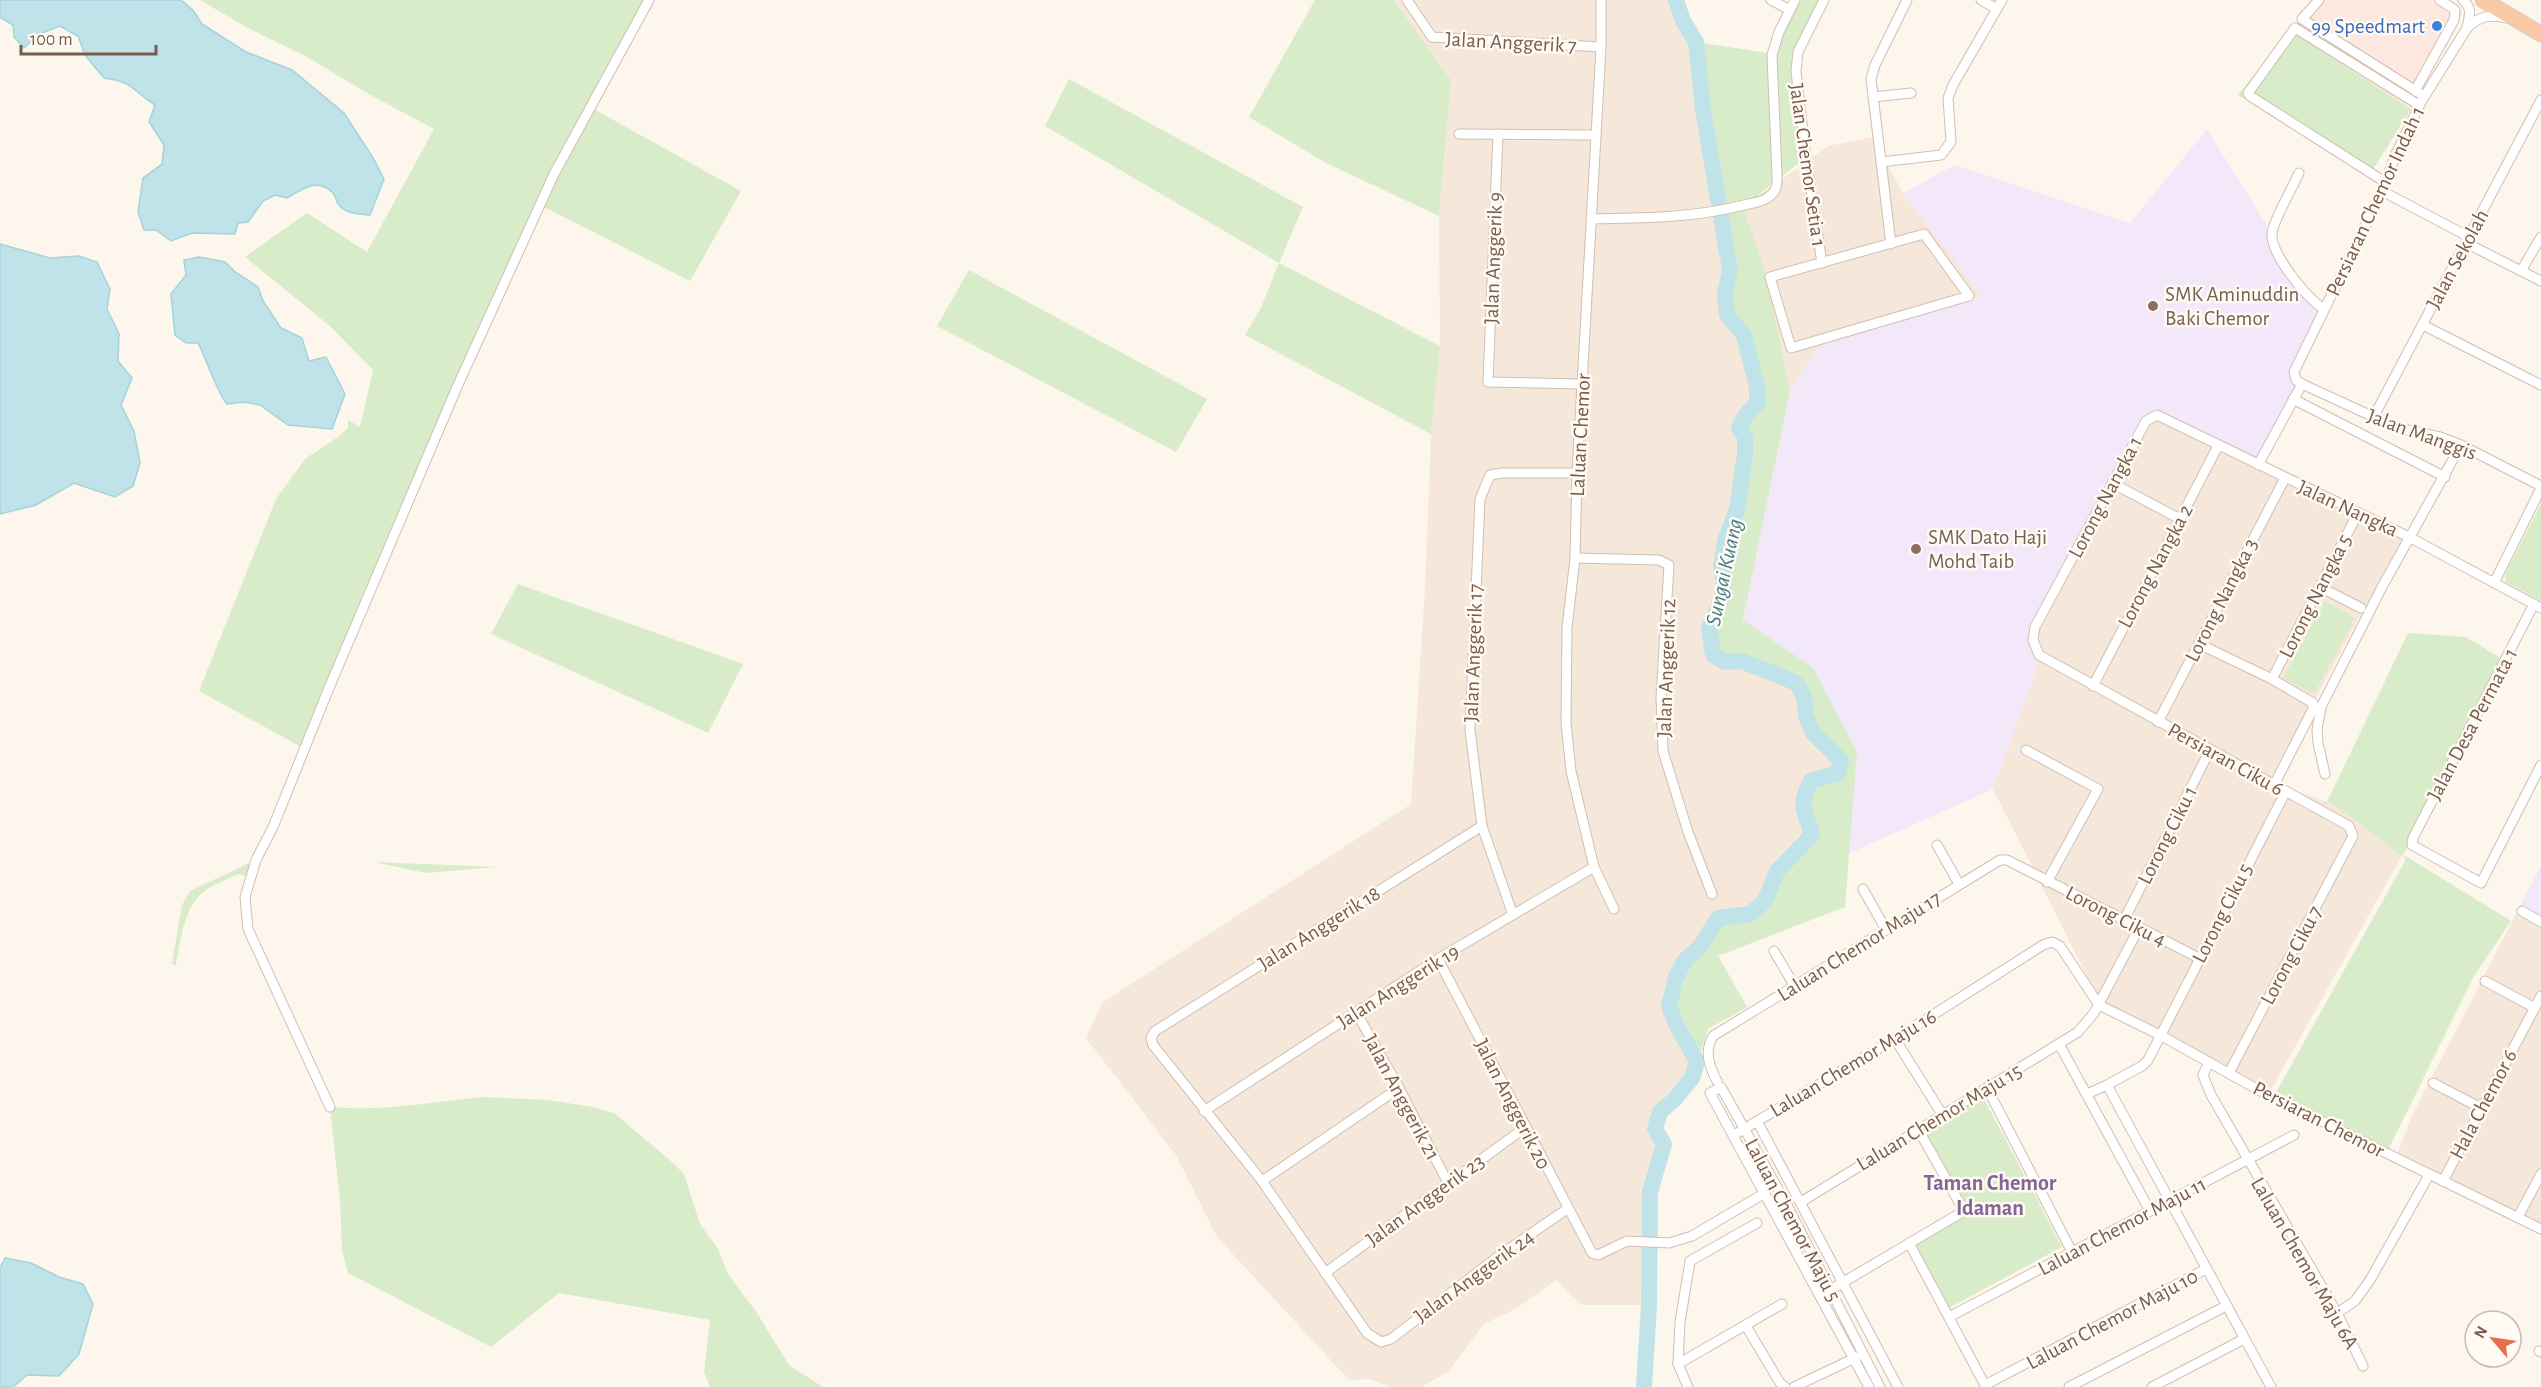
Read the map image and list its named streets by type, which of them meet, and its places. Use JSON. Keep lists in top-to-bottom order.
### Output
{
  "streets": {
    "street": [
      "Jalan Anggerik 7",
      "Jalan Chemor Setia 1",
      "Persiaran Chemor Indah 1",
      "Jalan Anggerik 9",
      "Jalan Sekolah",
      "Jalan Manggis",
      "Laluan Chemor",
      "Lorong Nangka 1",
      "Jalan Nangka",
      "Lorong Nangka 2",
      "Lorong Nangka 5",
      "Lorong Nangka 3",
      "Jalan Anggerik 17",
      "Jalan Anggerik 12",
      "Jalan Desa Permata 1",
      "Persiaran Ciku 6",
      "Lorong Ciku 1",
      "Lorong Ciku 5",
      "Lorong Ciku 4",
      "Jalan Anggerik 18",
      "Laluan Chemor Maju 17",
      "Lorong Ciku 7",
      "Jalan Anggerik 19",
      "Laluan Chemor Maju 16",
      "Jalan Anggerik 21",
      "Jalan Anggerik 20",
      "Hala Chemor 6",
      "Laluan Chemor Maju 15",
      "Persiaran Chemor",
      "Jalan Anggerik 23",
      "Laluan Chemor Maju 5",
      "Laluan Chemor Maju 11",
      "Laluan Chemor Maju 6A",
      "Jalan Anggerik 24",
      "Laluan Chemor Maju 10"
    ]
  },
  "crossings": [
    ["Jalan Anggerik 7", "Laluan Chemor"],
    ["Persiaran Chemor Indah 1", "Jalan Manggis"],
    ["Jalan Anggerik 9", "Laluan Chemor"],
    ["Jalan Sekolah", "Jalan Manggis"],
    ["Laluan Chemor", "Jalan Anggerik 17"],
    ["Laluan Chemor", "Jalan Anggerik 12"],
    ["Laluan Chemor", "Jalan Anggerik 19"],
    ["Lorong Nangka 1", "Jalan Nangka"],
    ["Lorong Nangka 1", "Lorong Nangka 2"],
    ["Lorong Nangka 1", "Persiaran Ciku 6"],
    ["Jalan Nangka", "Lorong Nangka 2"],
    ["Jalan Nangka", "Lorong Nangka 5"],
    ["Jalan Nangka", "Lorong Nangka 3"],
    ["Jalan Nangka", "Jalan Desa Permata 1"],
    ["Lorong Nangka 2", "Persiaran Ciku 6"],
    ["Lorong Nangka 3", "Persiaran Ciku 6"],
    ["Jalan Anggerik 17", "Jalan Anggerik 18"],
    ["Jalan Anggerik 17", "Jalan Anggerik 19"],
    ["Persiaran Ciku 6", "Lorong Ciku 1"],
    ["Persiaran Ciku 6", "Lorong Ciku 5"],
    ["Persiaran Ciku 6", "Lorong Ciku 7"],
    ["Lorong Ciku 1", "Lorong Ciku 4"],
    ["Lorong Ciku 5", "Lorong Ciku 4"],
    ["Lorong Ciku 5", "Persiaran Chemor"],
    ["Lorong Ciku 4", "Laluan Chemor Maju 17"],
    ["Lorong Ciku 4", "Laluan Chemor Maju 15"],
    ["Jalan Anggerik 18", "Jalan Anggerik 19"],
    ["Laluan Chemor Maju 17", "Laluan Chemor Maju 5"],
    ["Lorong Ciku 7", "Persiaran Chemor"],
    ["Jalan Anggerik 19", "Jalan Anggerik 21"],
    ["Jalan Anggerik 19", "Jalan Anggerik 20"],
    ["Laluan Chemor Maju 16", "Laluan Chemor Maju 15"],
    ["Laluan Chemor Maju 16", "Persiaran Chemor"],
    ["Jalan Anggerik 21", "Jalan Anggerik 23"],
    ["Jalan Anggerik 20", "Jalan Anggerik 23"],
    ["Jalan Anggerik 20", "Laluan Chemor Maju 5"],
    ["Jalan Anggerik 20", "Jalan Anggerik 24"],
    ["Hala Chemor 6", "Persiaran Chemor"],
    ["Laluan Chemor Maju 15", "Persiaran Chemor"],
    ["Persiaran Chemor", "Laluan Chemor Maju 6A"],
    ["Jalan Anggerik 23", "Jalan Anggerik 24"],
    ["Laluan Chemor Maju 11", "Laluan Chemor Maju 6A"]
  ],
  "districts": ["Taman Chemor Idaman"],
  "water": ["Sungai Kuang"],
  "places": ["99 Speedmart", "SMK Aminuddin Baki Chemor", "SMK Dato Haji Mohd Taib"],
  "scale_bar": "100 m",
  "north": "top left"
}
